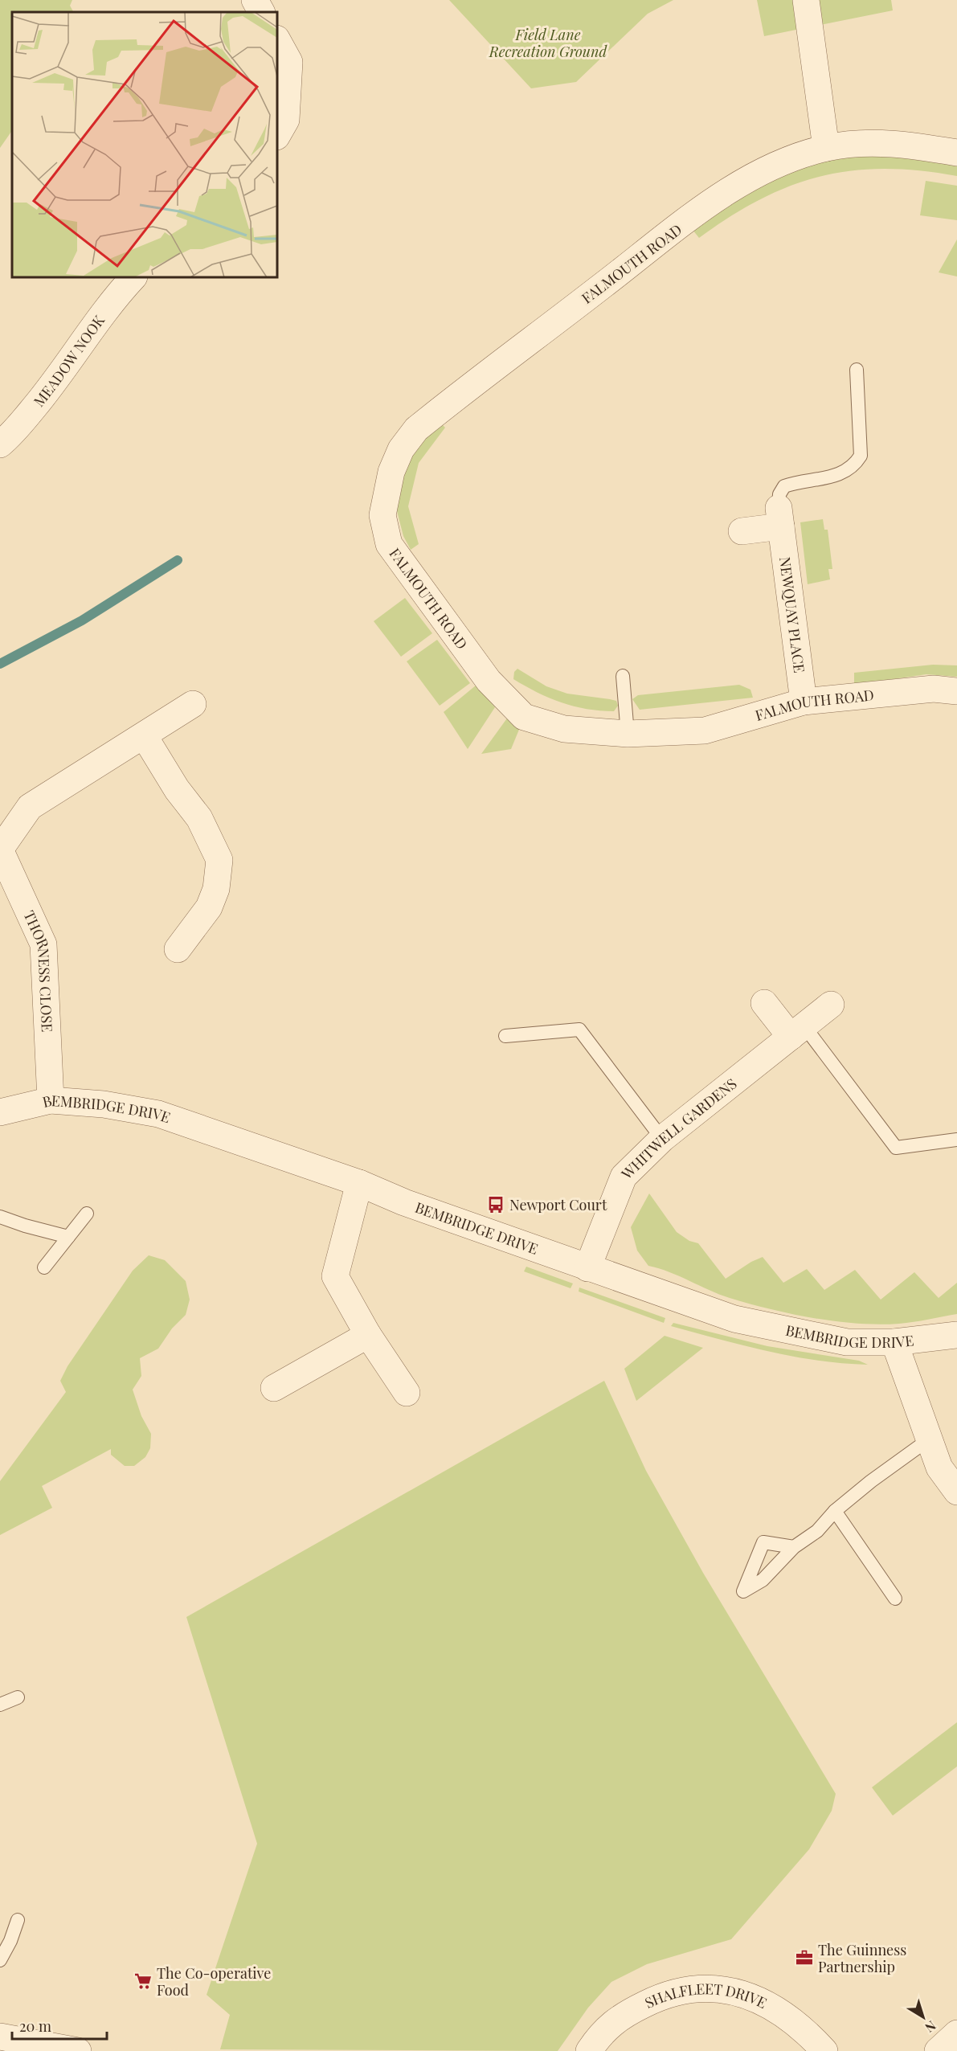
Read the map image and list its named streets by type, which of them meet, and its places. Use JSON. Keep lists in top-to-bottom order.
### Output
{
  "streets": {
    "street": [
      "FALMOUTH ROAD",
      "MEADOW NOOK",
      "NEWQUAY PLACE",
      "THORNESS CLOSE",
      "BEMBRIDGE DRIVE",
      "WHITWELL GARDENS",
      "SHALFLEET DRIVE"
    ]
  },
  "crossings": [
    ["FALMOUTH ROAD", "NEWQUAY PLACE"],
    ["THORNESS CLOSE", "BEMBRIDGE DRIVE"],
    ["BEMBRIDGE DRIVE", "WHITWELL GARDENS"]
  ],
  "parks": ["Field Lane Recreation Ground"],
  "places": {
    "bus stop": ["Newport Court"],
    "office": ["The Guinness Partnership"],
    "supermarket": ["The Co-operative Food"]
  },
  "scale_bar": "20 m",
  "north": "bottom right"
}
